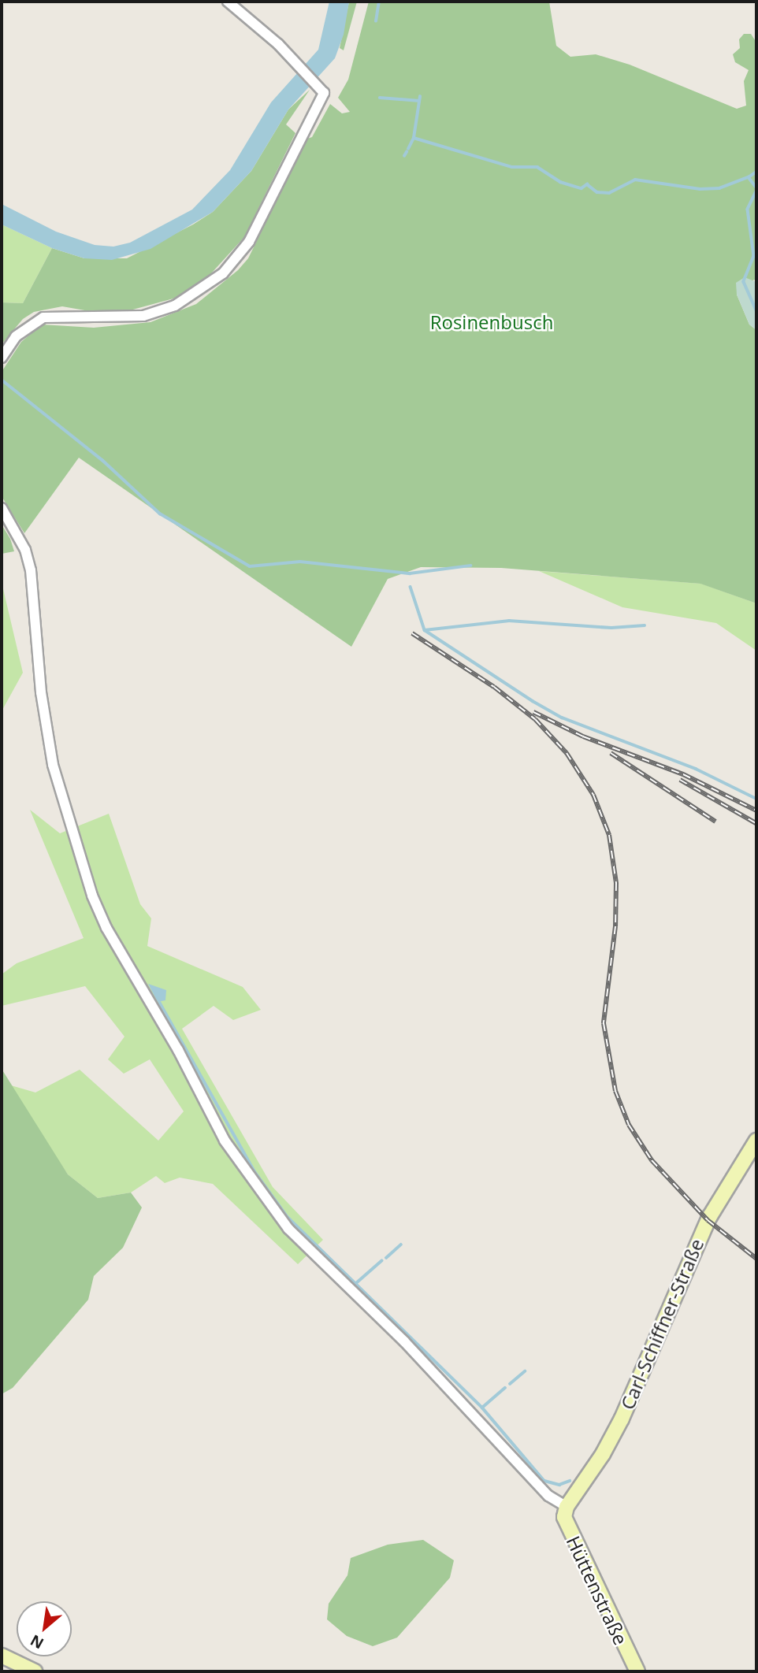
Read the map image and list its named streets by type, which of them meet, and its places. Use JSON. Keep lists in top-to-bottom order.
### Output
{
  "streets": {
    "main road": ["Carl-Schiffner-Straße", "Hüttenstraße"]
  },
  "crossings": [
    ["Carl-Schiffner-Straße", "Hüttenstraße"]
  ],
  "parks": ["Rosinenbusch"],
  "north": "bottom left"
}
